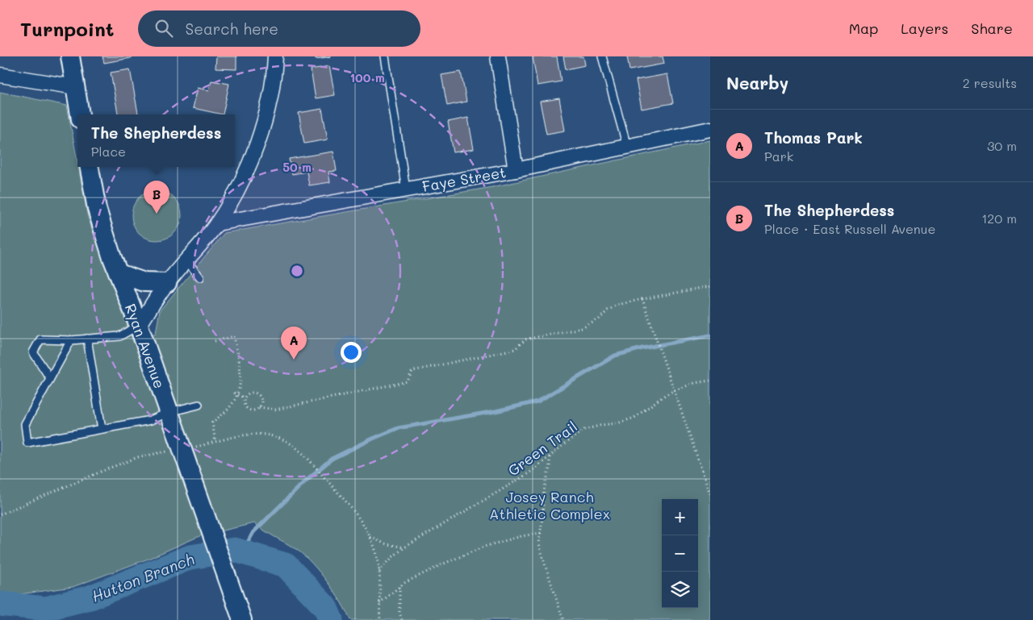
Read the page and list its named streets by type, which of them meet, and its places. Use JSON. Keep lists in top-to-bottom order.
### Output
{
  "streets": {
    "street": ["Faye Street", "Ryan Avenue"],
    "path": ["Green Trail"]
  },
  "water": ["Hutton Branch"],
  "parks": ["Josey Ranch Athletic Complex"],
  "page": {
    "header": "Turnpoint",
    "search": "Search here",
    "nav": ["Map", "Layers", "Share"],
    "heading": ["Nearby", "2 results"],
    "list": [
      {
        "mark": "A",
        "name": "Thomas Park",
        "note": "Park",
        "value": "30 m"
      },
      {
        "mark": "B",
        "name": "The Shepherdess",
        "note": "Place · East Russell Avenue",
        "value": "120 m"
      }
    ],
    "popup": ["The Shepherdess", "Place"],
    "pins": ["B", "A"],
    "map_buttons": ["+", "−"]
  },
  "rings": ["100 m", "50 m"]
}
